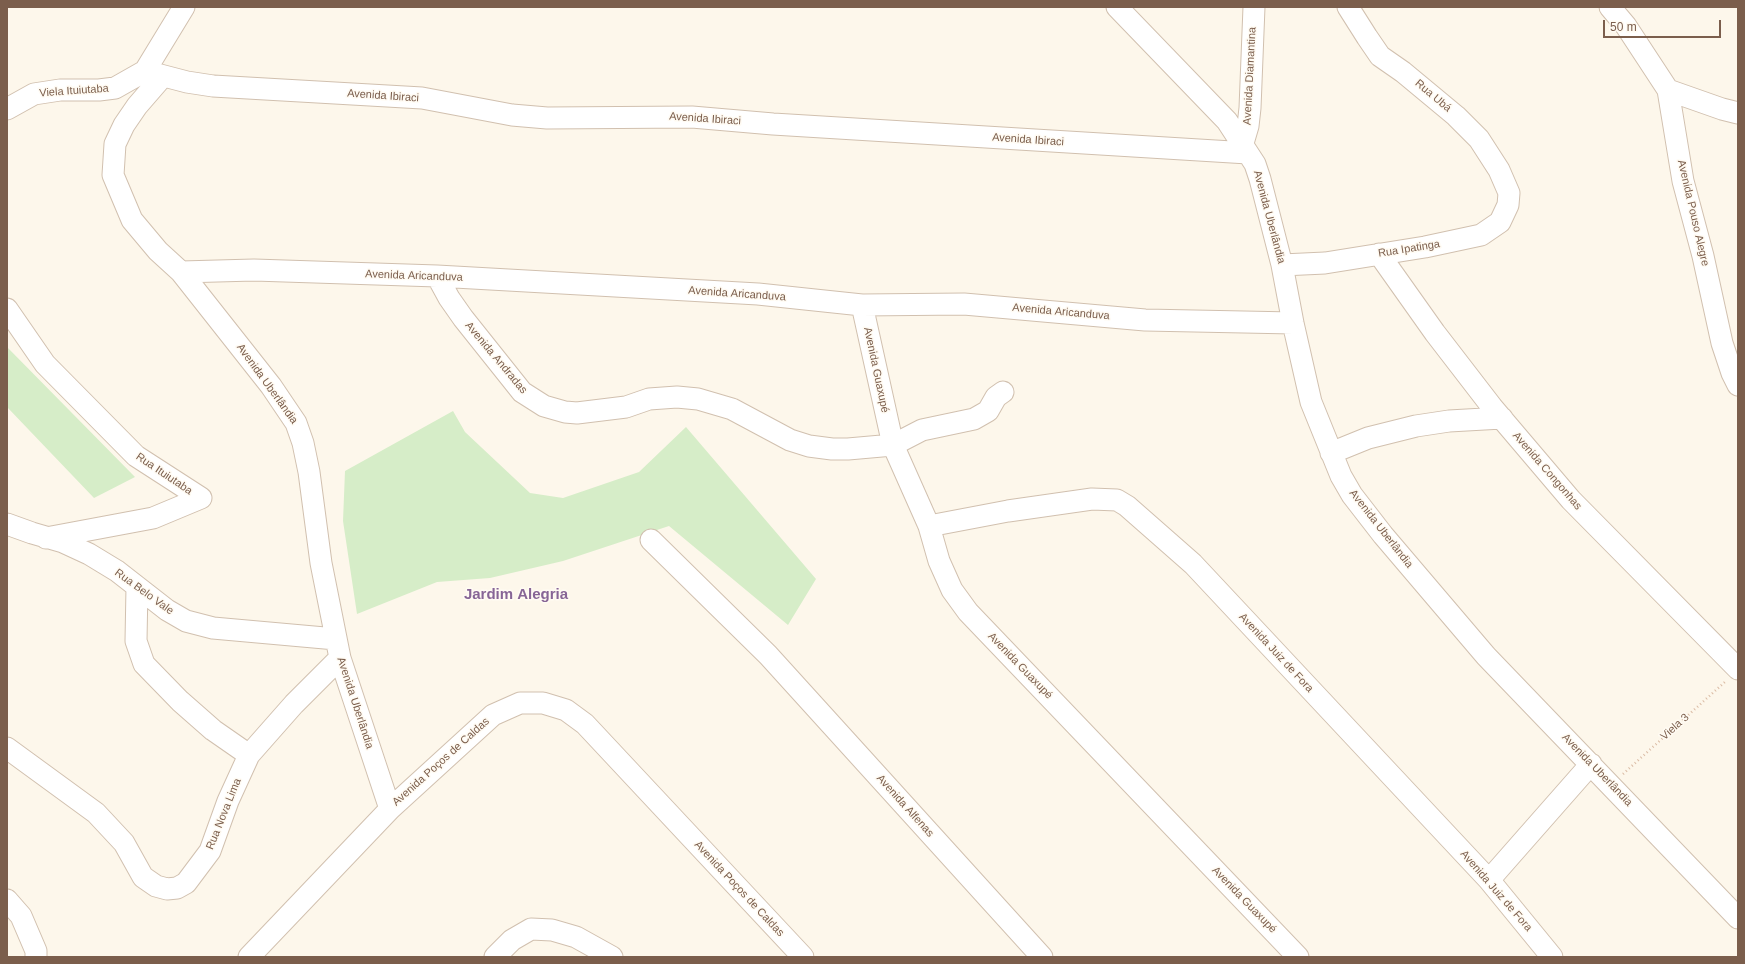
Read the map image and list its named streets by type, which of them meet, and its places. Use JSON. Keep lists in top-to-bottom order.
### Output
{
  "streets": {
    "street": [
      "Avenida Diamantina",
      "Viela Ituiutaba",
      "Avenida Ibiraci",
      "Rua Ubá",
      "Avenida Pouso Alegre",
      "Avenida Uberlândia",
      "Rua Ipatinga",
      "Avenida Aricanduva",
      "Avenida Andradas",
      "Avenida Guaxupé",
      "Avenida Congonhas",
      "Rua Ituiutaba",
      "Rua Belo Vale",
      "Avenida Juiz de Fora",
      "Avenida Poços de Caldas",
      "Avenida Alfenas",
      "Rua Nova Lima"
    ],
    "path": ["Viela 3"]
  },
  "crossings": [
    ["Avenida Diamantina", "Avenida Ibiraci"],
    ["Avenida Diamantina", "Avenida Uberlândia"],
    ["Viela Ituiutaba", "Avenida Ibiraci"],
    ["Viela Ituiutaba", "Avenida Uberlândia"],
    ["Avenida Ibiraci", "Avenida Uberlândia"],
    ["Rua Ubá", "Rua Ipatinga"],
    ["Avenida Uberlândia", "Rua Ipatinga"],
    ["Avenida Uberlândia", "Avenida Aricanduva"],
    ["Avenida Uberlândia", "Rua Belo Vale"],
    ["Avenida Uberlândia", "Viela 3"],
    ["Avenida Uberlândia", "Avenida Poços de Caldas"],
    ["Avenida Uberlândia", "Rua Nova Lima"],
    ["Rua Ipatinga", "Avenida Congonhas"],
    ["Avenida Aricanduva", "Avenida Andradas"],
    ["Avenida Aricanduva", "Avenida Guaxupé"],
    ["Avenida Andradas", "Avenida Guaxupé"],
    ["Avenida Guaxupé", "Avenida Juiz de Fora"],
    ["Avenida Congonhas", "Viela 3"],
    ["Rua Ituiutaba", "Rua Belo Vale"],
    ["Rua Belo Vale", "Rua Nova Lima"]
  ],
  "districts": ["Jardim Alegria"],
  "scale_bar": "50 m"
}
